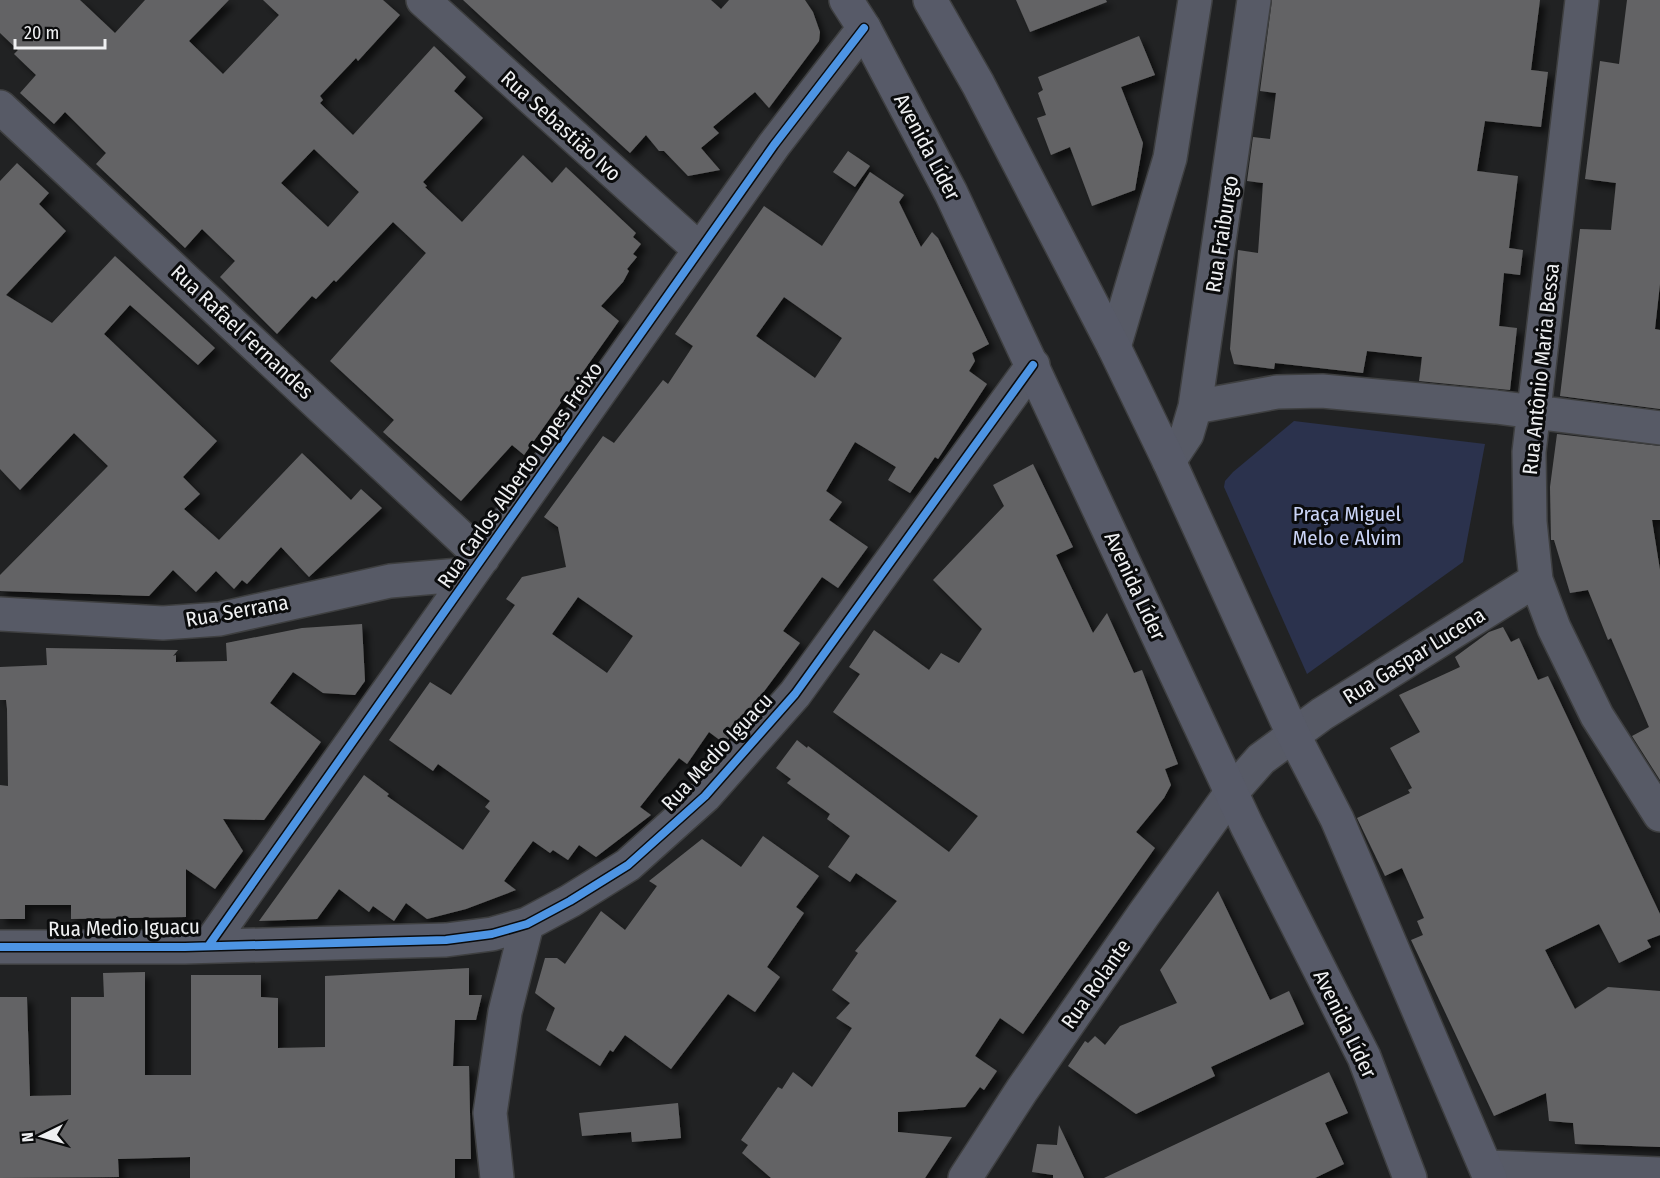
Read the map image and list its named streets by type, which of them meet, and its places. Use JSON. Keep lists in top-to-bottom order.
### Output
{
  "streets": {
    "main road": ["Avenida Líder"],
    "street": [
      "Rua Sebastião Ivo",
      "Rua Fraiburgo",
      "Rua Rafael Fernandes",
      "Rua Antônio Maria Bessa",
      "Rua Carlos Alberto Lopes Freixo",
      "Rua Serrana",
      "Rua Gaspar Lucena",
      "Rua Medio Iguacu",
      "Rua Rolante"
    ]
  },
  "crossings": [
    ["Rua Sebastião Ivo", "Rua Carlos Alberto Lopes Freixo"],
    ["Avenida Líder", "Rua Carlos Alberto Lopes Freixo"],
    ["Avenida Líder", "Rua Gaspar Lucena"],
    ["Avenida Líder", "Rua Medio Iguacu"],
    ["Avenida Líder", "Rua Rolante"],
    ["Rua Rafael Fernandes", "Rua Carlos Alberto Lopes Freixo"],
    ["Rua Rafael Fernandes", "Rua Serrana"],
    ["Rua Antônio Maria Bessa", "Rua Gaspar Lucena"],
    ["Rua Carlos Alberto Lopes Freixo", "Rua Serrana"],
    ["Rua Carlos Alberto Lopes Freixo", "Rua Medio Iguacu"],
    ["Rua Gaspar Lucena", "Rua Rolante"]
  ],
  "parks": ["Praça Miguel Melo e Alvim"],
  "scale_bar": "20 m",
  "north": "left"
}
